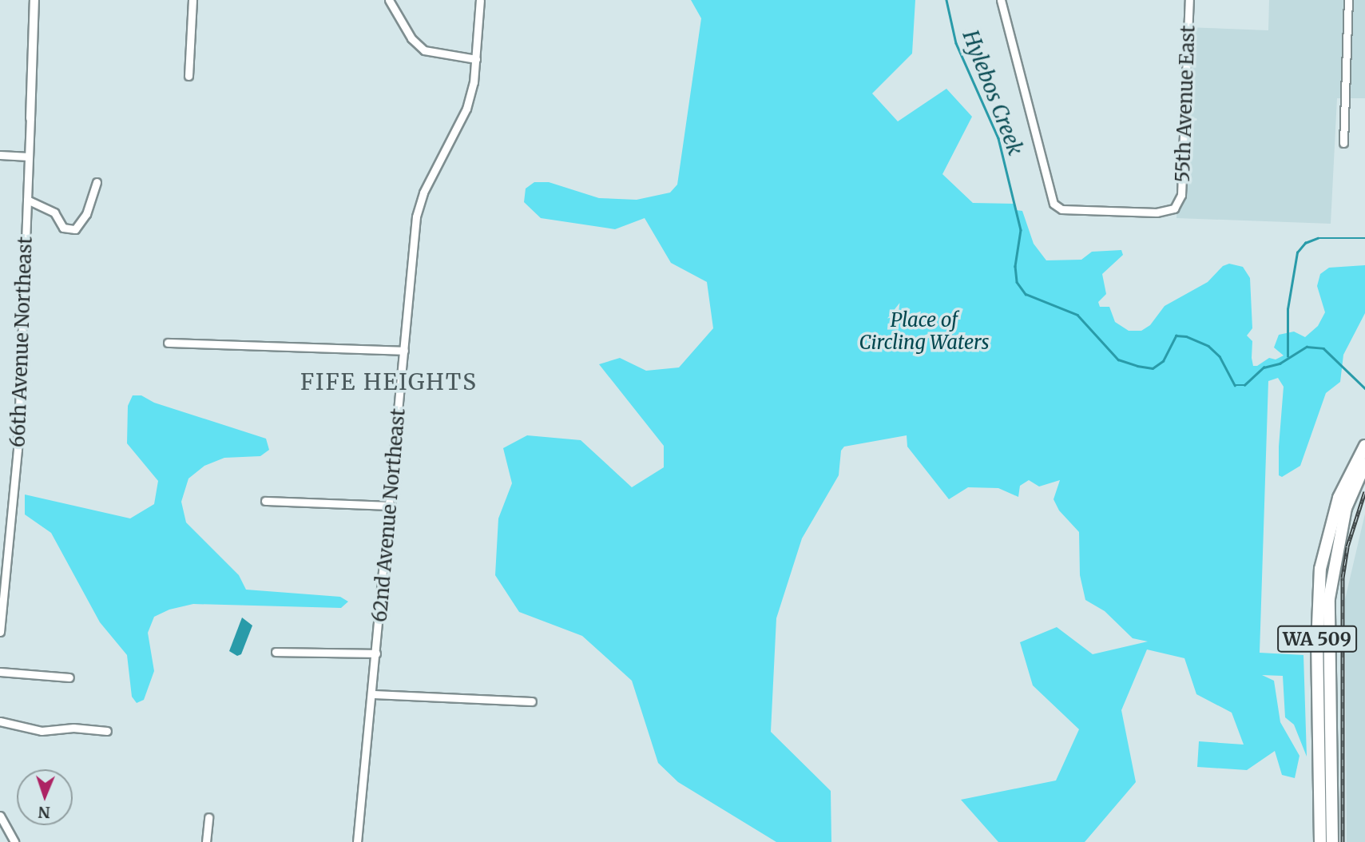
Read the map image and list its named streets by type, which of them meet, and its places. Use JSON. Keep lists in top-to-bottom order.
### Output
{
  "streets": {
    "main road": ["WA 509"],
    "street": ["55th Avenue East", "66th Avenue Northeast", "62nd Avenue Northeast"]
  },
  "districts": ["FIFE HEIGHTS"],
  "water": ["Hylebos Creek"],
  "parks": ["Place of Circling Waters"],
  "north": "bottom"
}
